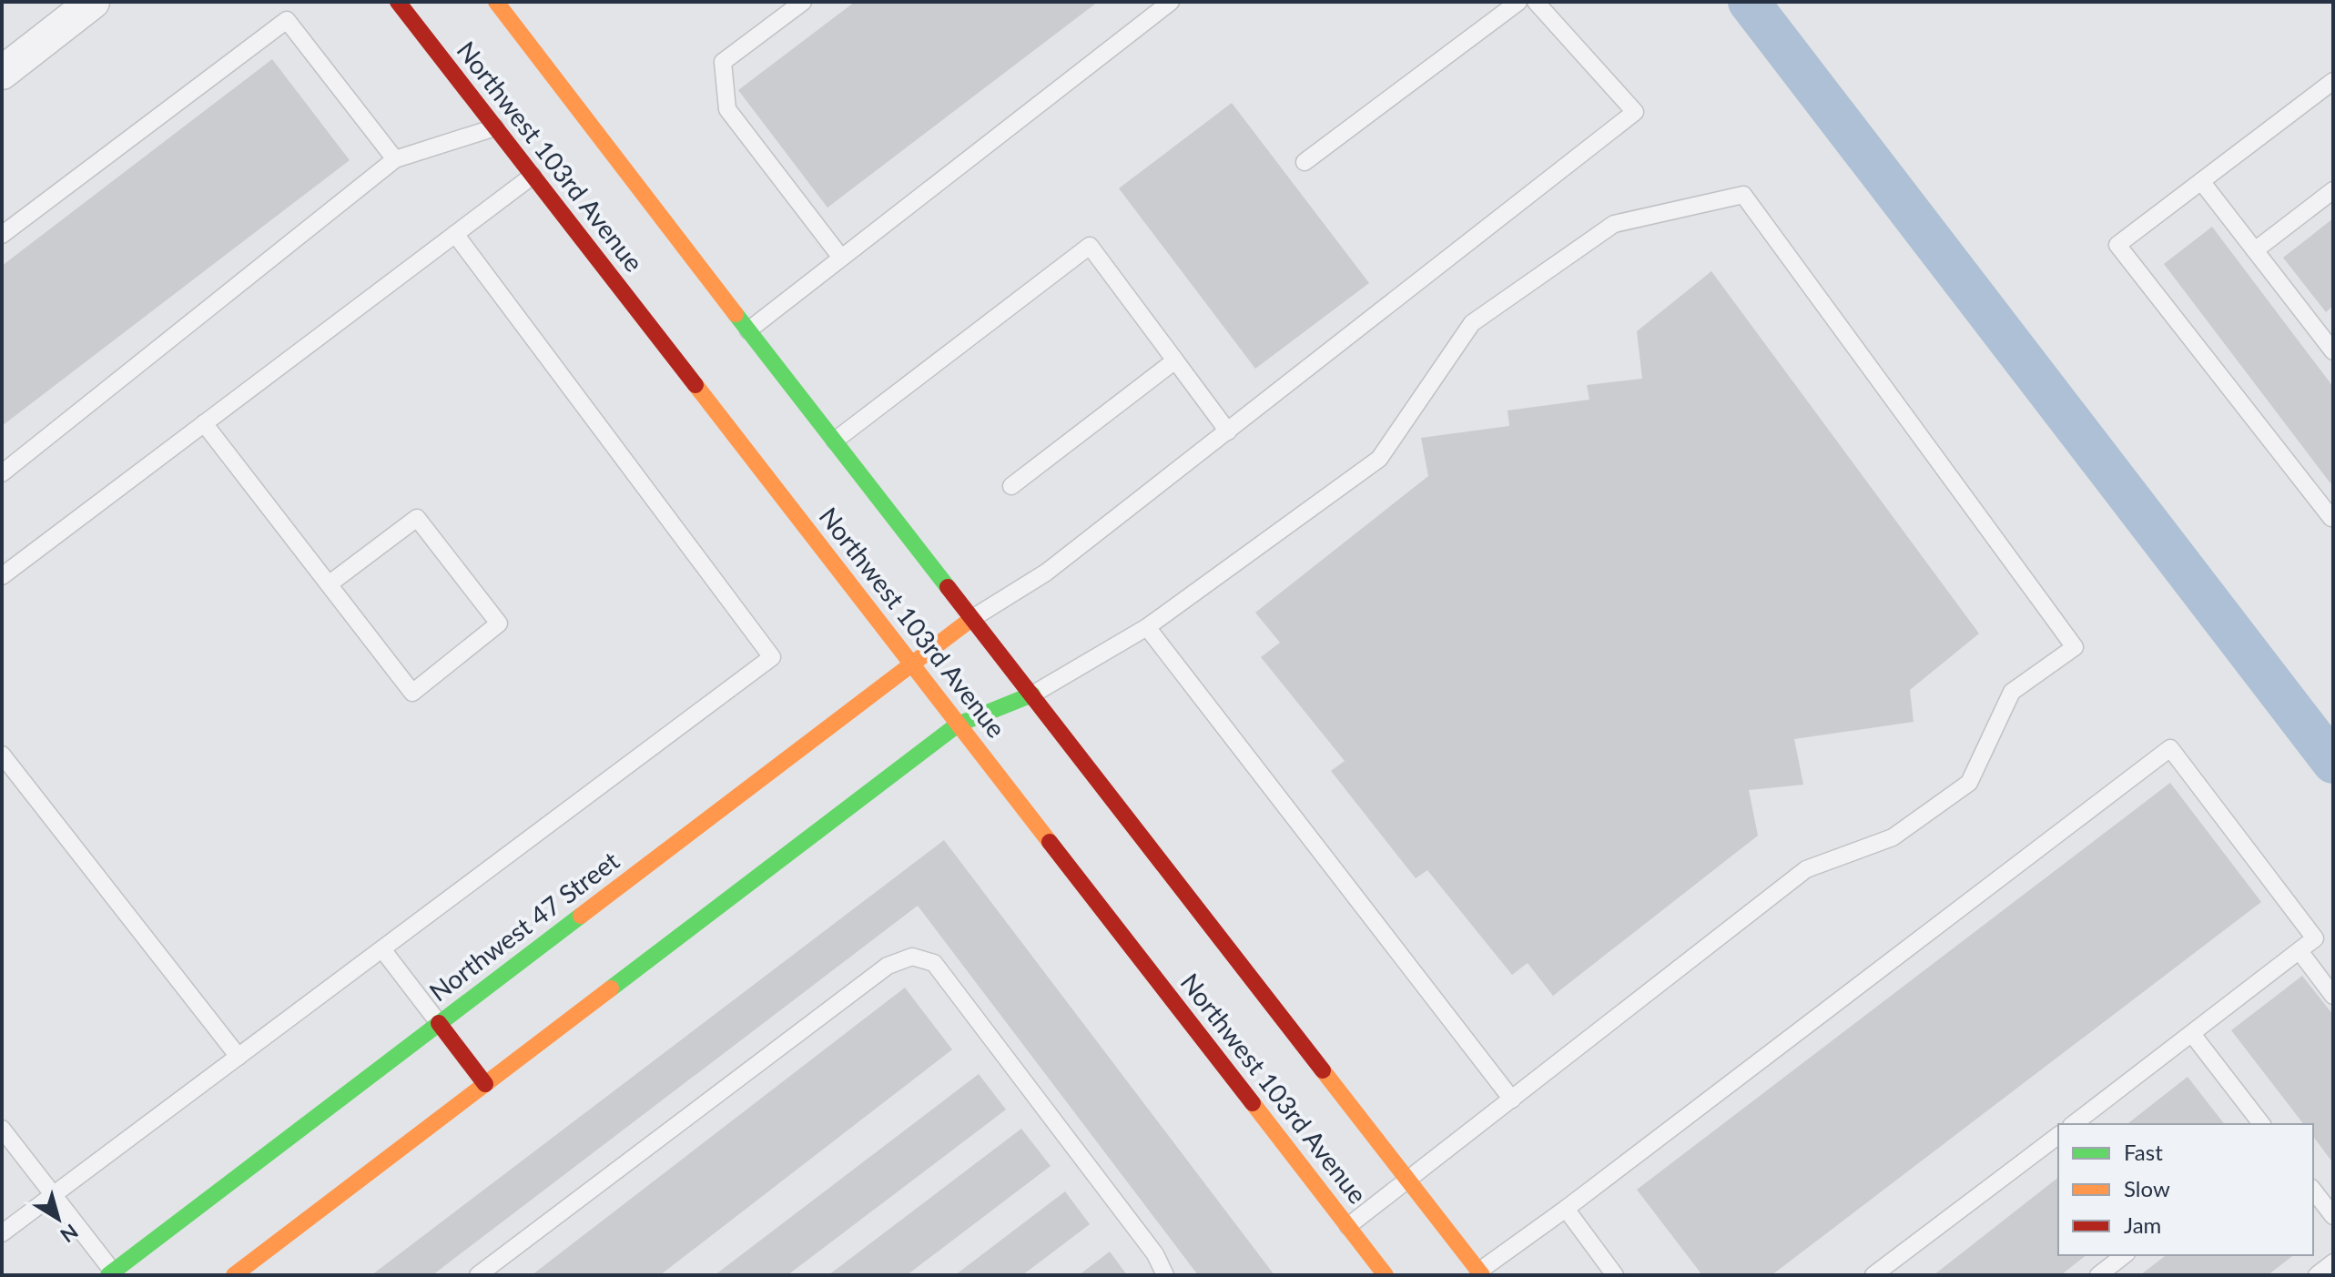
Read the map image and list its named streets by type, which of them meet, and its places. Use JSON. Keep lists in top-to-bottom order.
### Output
{
  "streets": {
    "street": ["Northwest 103rd Avenue", "Northwest 47 Street"]
  },
  "crossings": [
    ["Northwest 103rd Avenue", "Northwest 47 Street"]
  ],
  "legend": ["Fast", "Slow", "Jam"],
  "north": "bottom right"
}
